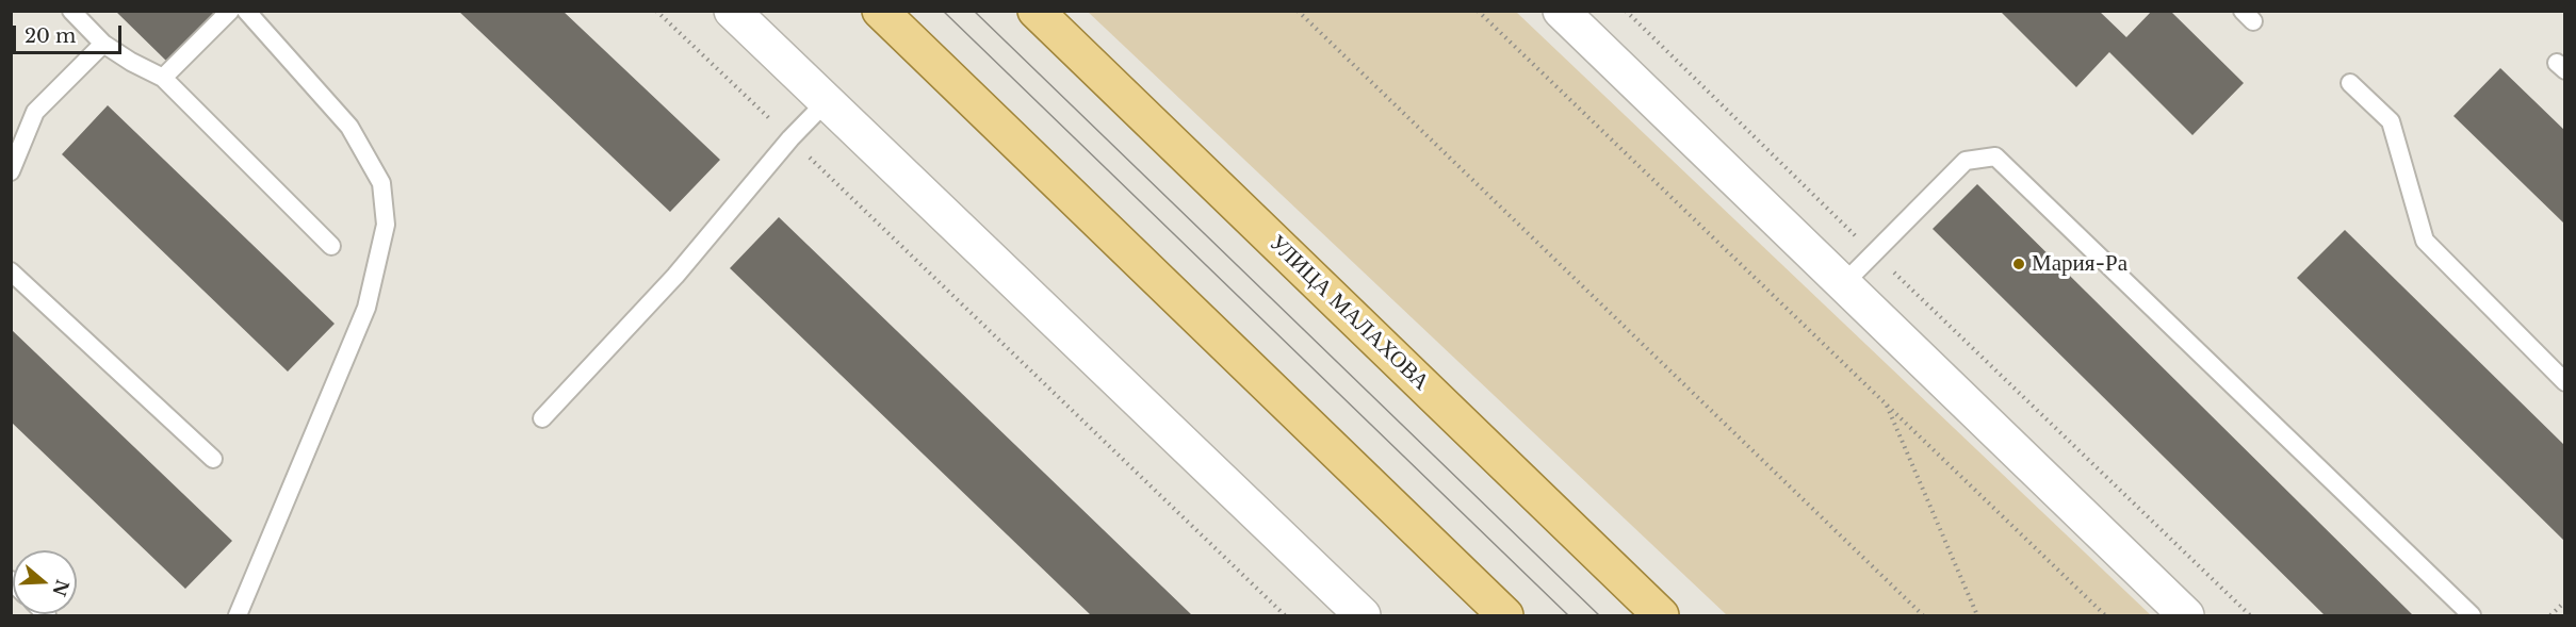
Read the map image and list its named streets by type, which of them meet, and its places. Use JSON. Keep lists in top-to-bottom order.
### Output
{
  "streets": {
    "main road": ["УЛИЦА МАЛАХОВА"]
  },
  "places": ["Мария-Ра"],
  "scale_bar": "20 m",
  "north": "right"
}
